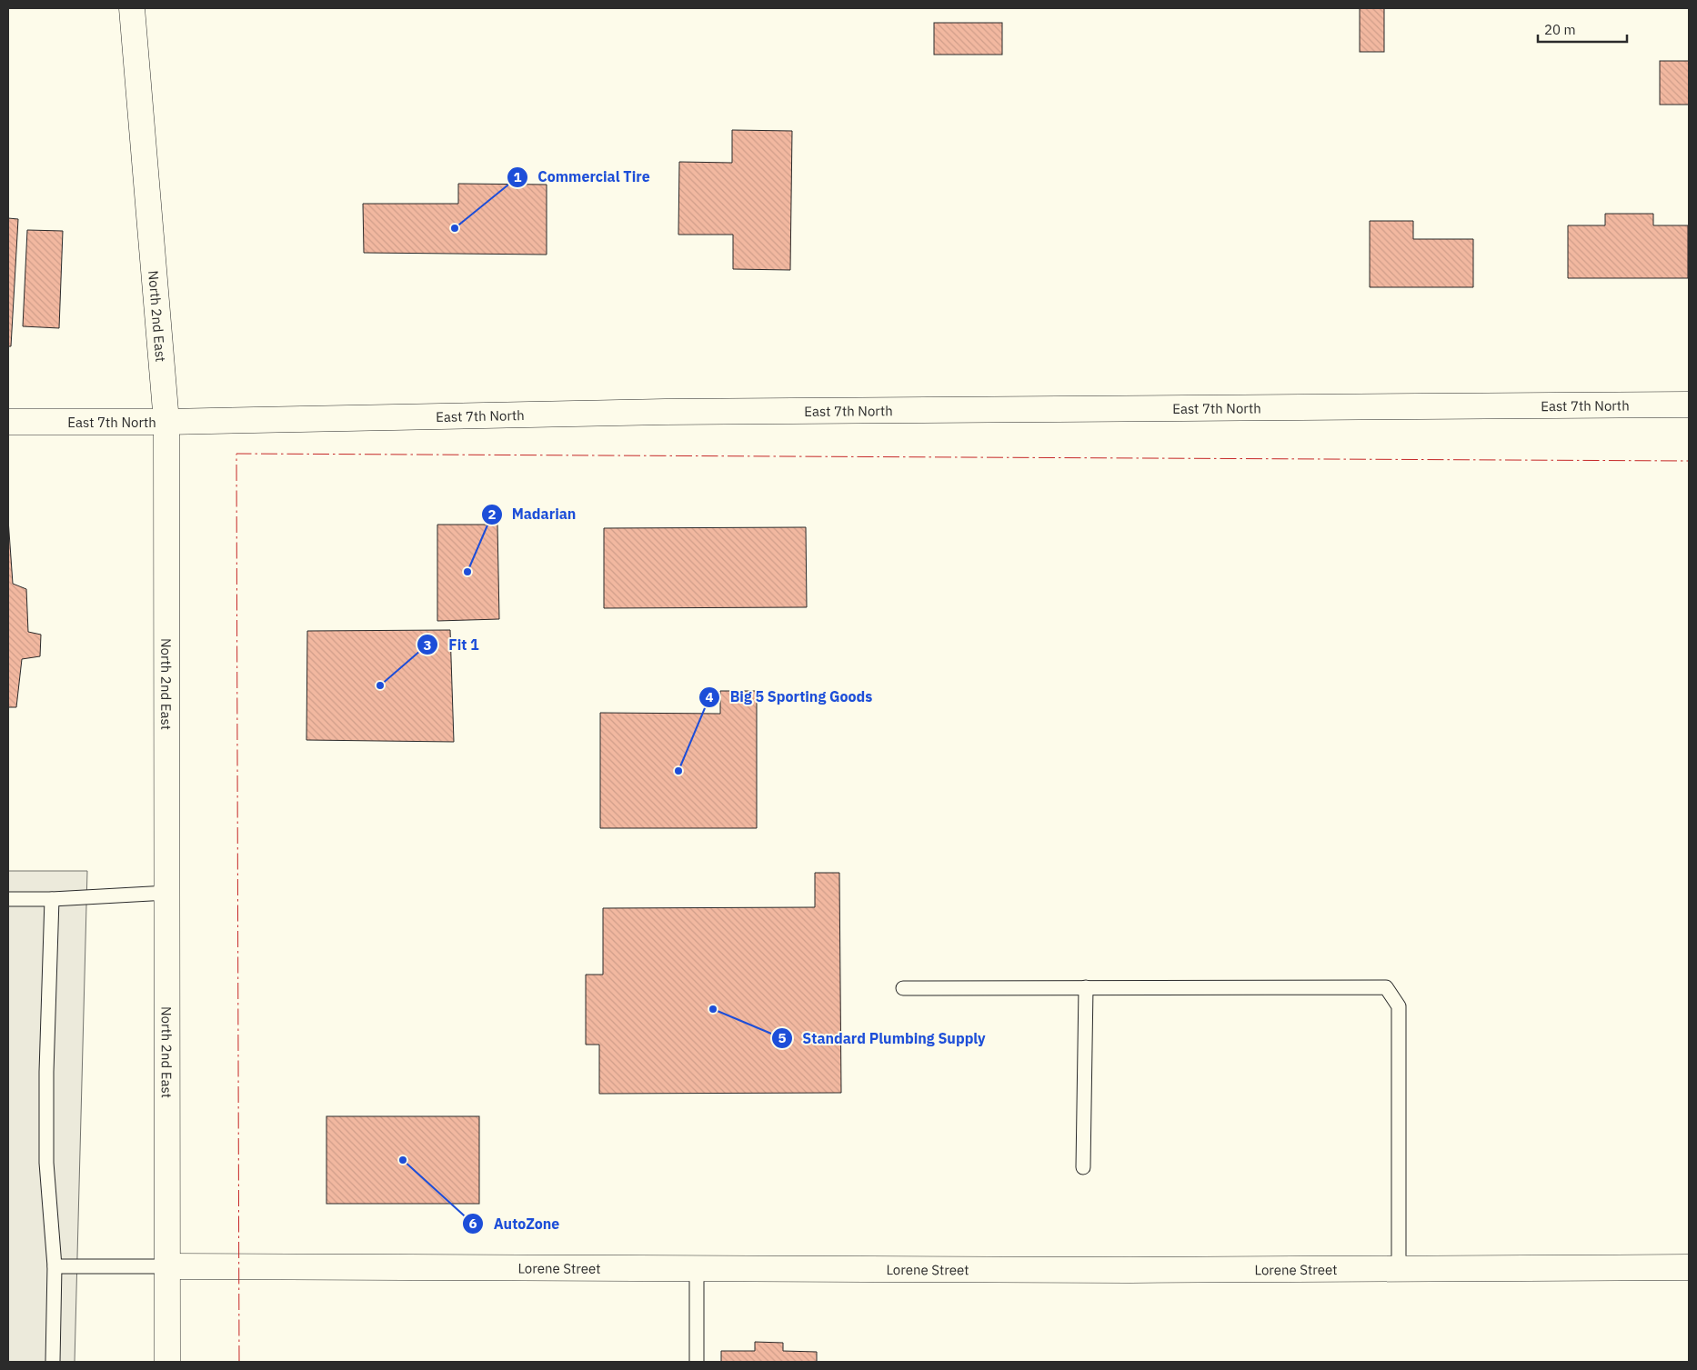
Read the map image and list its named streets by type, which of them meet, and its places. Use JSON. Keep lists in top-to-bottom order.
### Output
{
  "streets": {
    "street": ["North 2nd East", "East 7th North", "Lorene Street"]
  },
  "crossings": [
    ["North 2nd East", "East 7th North"],
    ["North 2nd East", "Lorene Street"]
  ],
  "places": [
    "Commercial Tire",
    "Madarian",
    "Fit 1",
    "Big 5 Sporting Goods",
    "Standard Plumbing Supply",
    "AutoZone"
  ],
  "scale_bar": "20 m"
}
